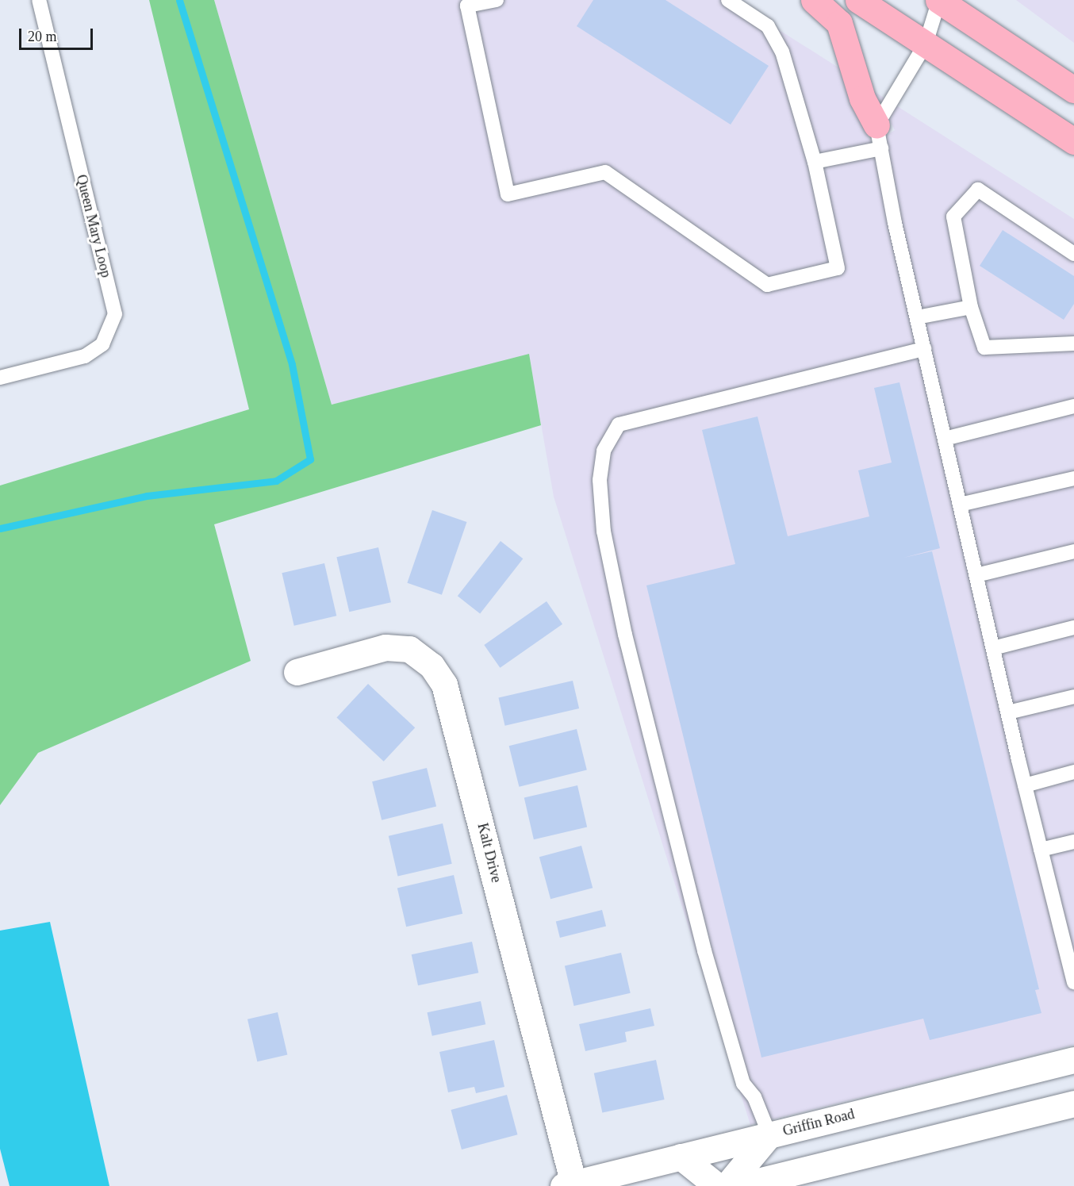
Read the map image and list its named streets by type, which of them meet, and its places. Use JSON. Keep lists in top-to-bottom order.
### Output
{
  "streets": {
    "street": ["Kalt Drive", "Griffin Road"],
    "lane": ["Queen Mary Loop"]
  },
  "crossings": [
    ["Kalt Drive", "Griffin Road"]
  ],
  "scale_bar": "20 m"
}
